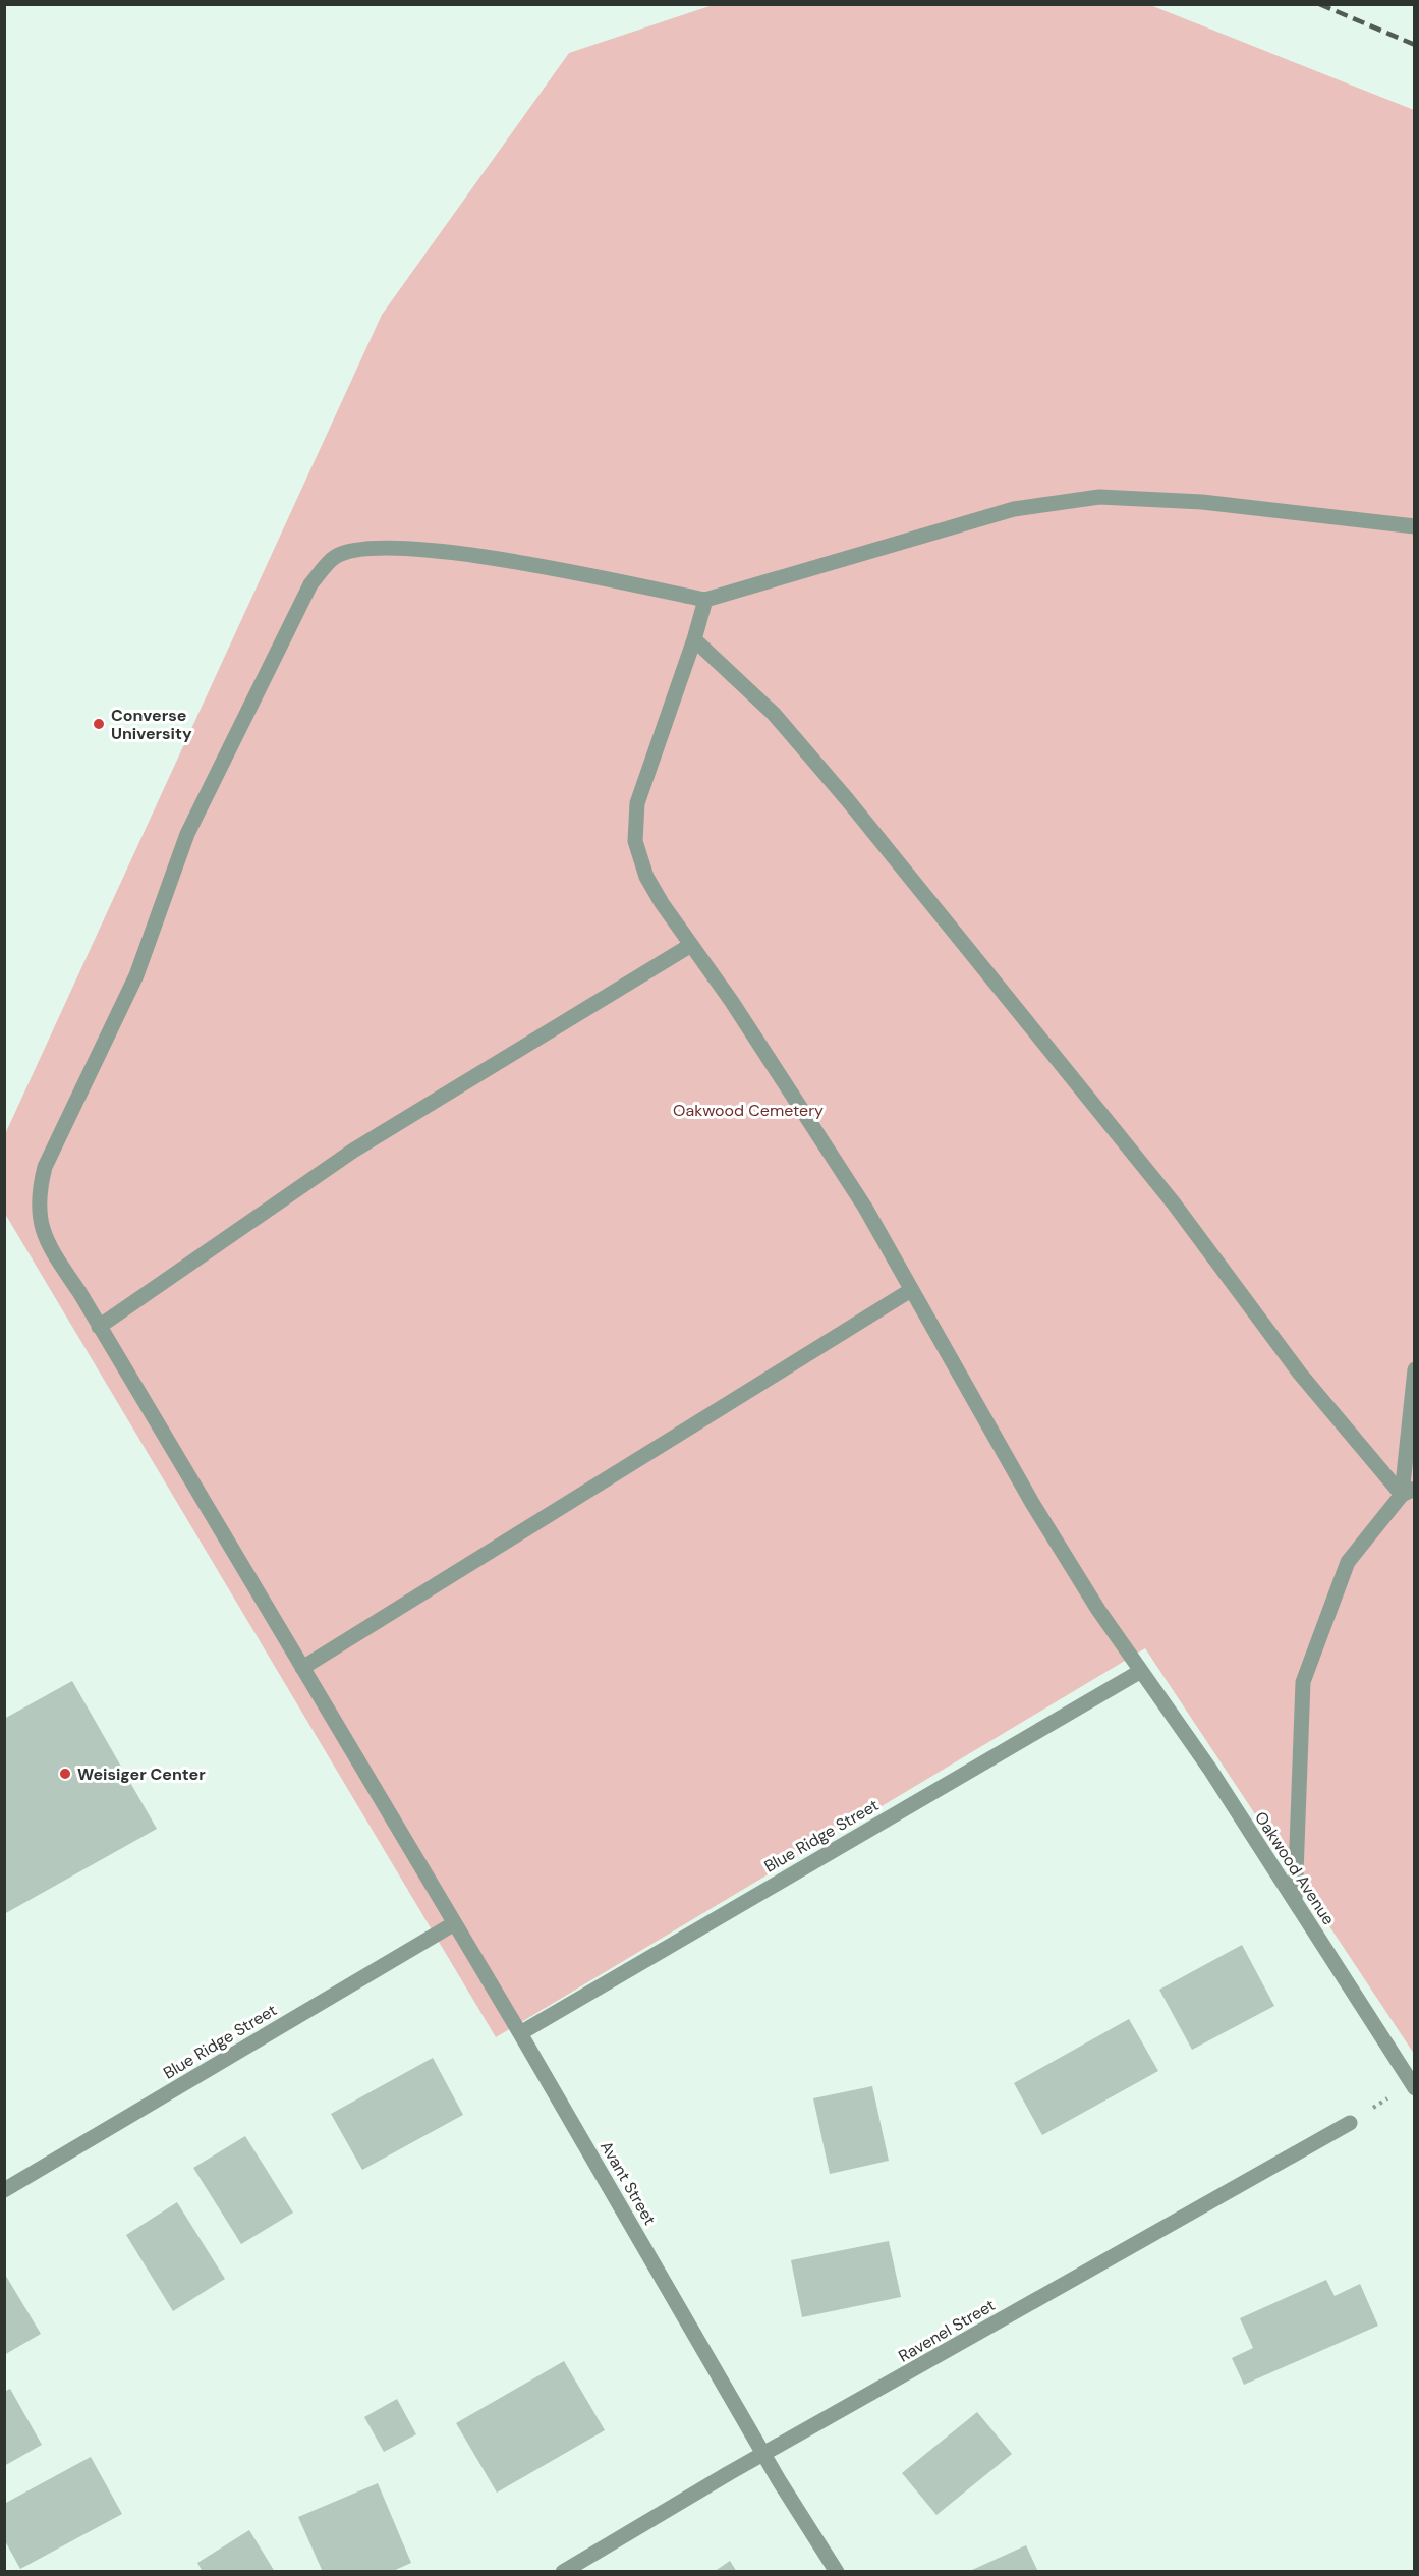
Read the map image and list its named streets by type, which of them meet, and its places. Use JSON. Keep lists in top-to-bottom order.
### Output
{
  "streets": {
    "street": [
      "Blue Ridge Street",
      "Oakwood Avenue",
      "Avant Street",
      "Ravenel Street"
    ]
  },
  "crossings": [
    ["Blue Ridge Street", "Oakwood Avenue"],
    ["Blue Ridge Street", "Avant Street"],
    ["Oakwood Avenue", "Avant Street"],
    ["Avant Street", "Ravenel Street"]
  ],
  "parks": ["Oakwood Cemetery"],
  "places": ["Converse University", "Weisiger Center"]
}
